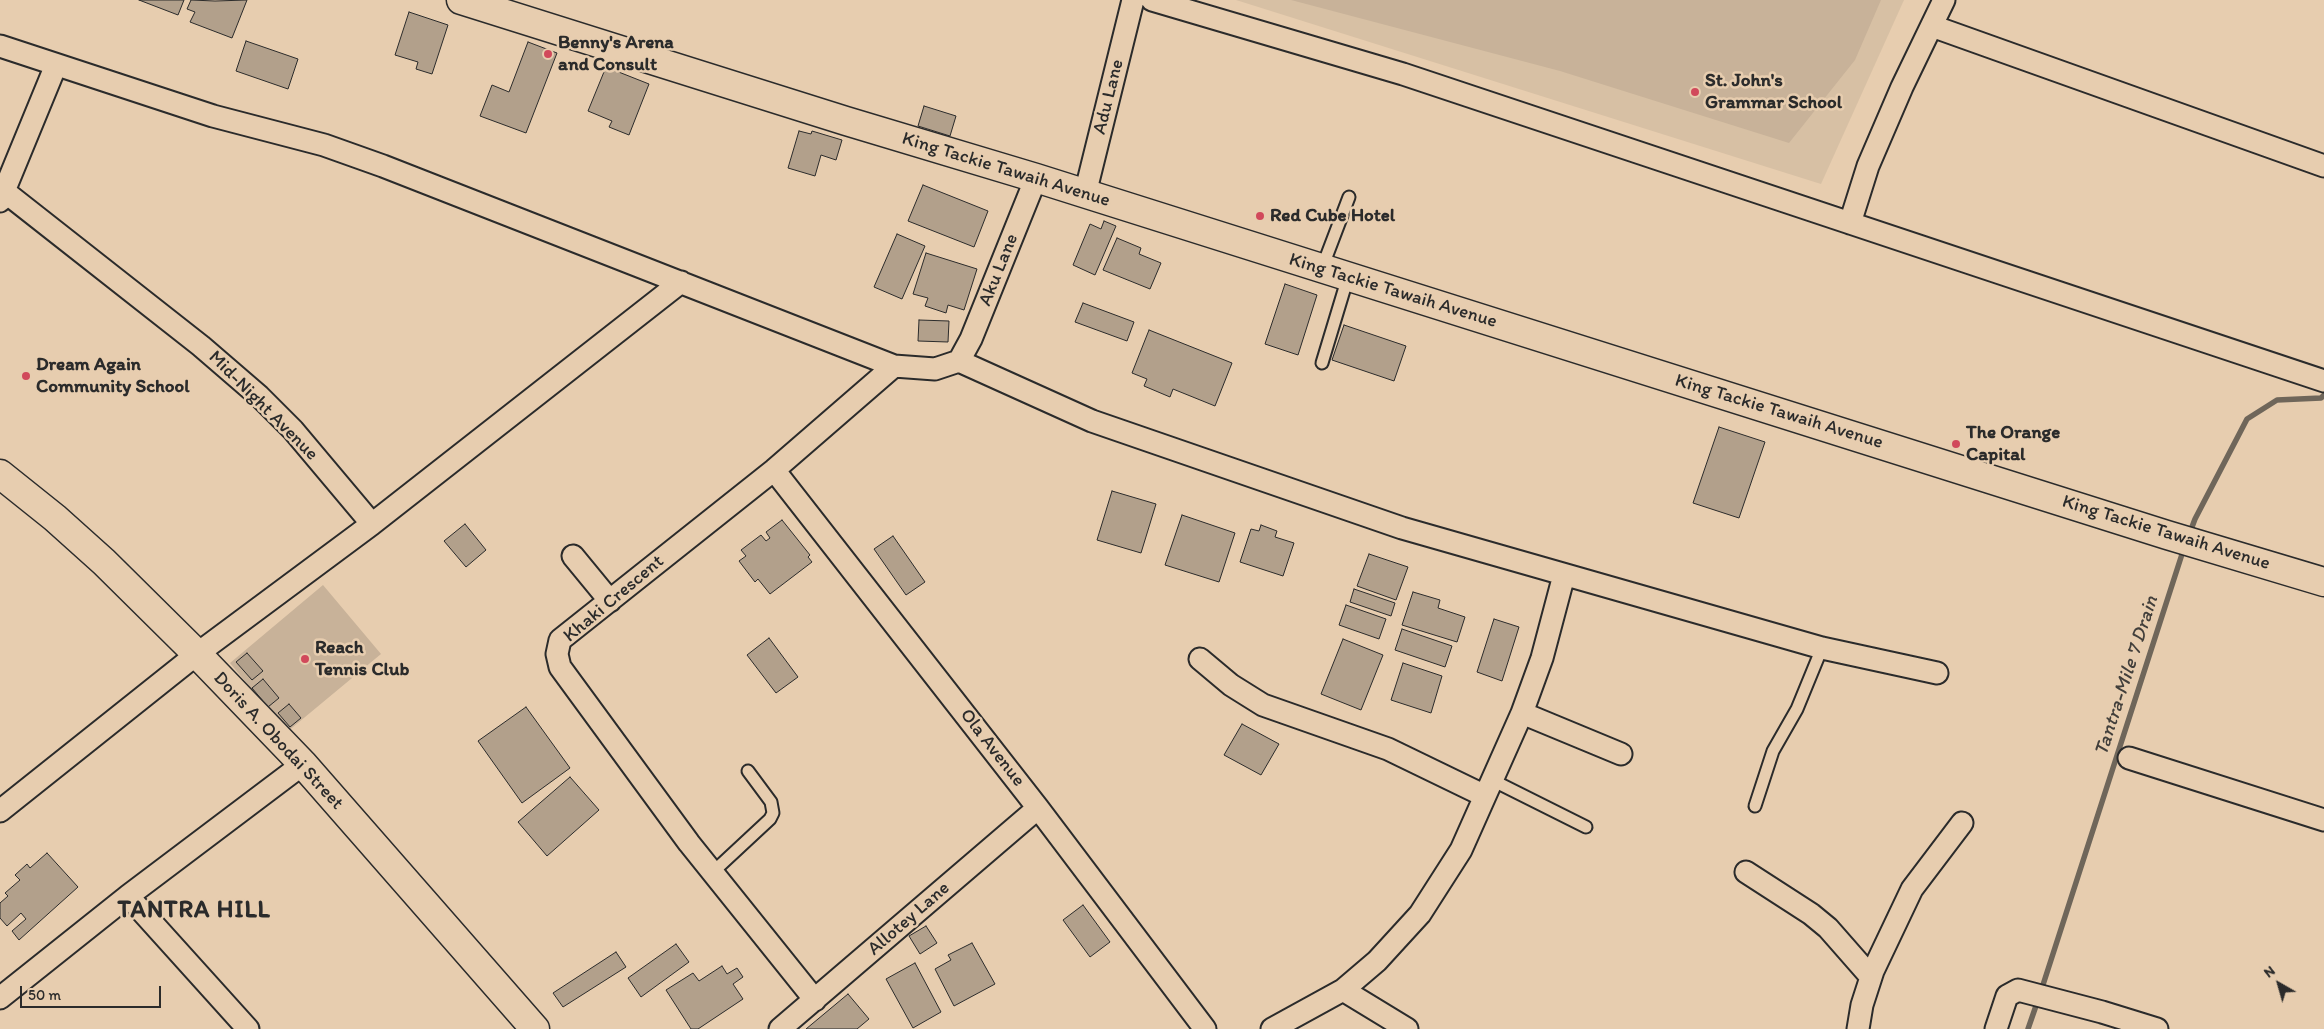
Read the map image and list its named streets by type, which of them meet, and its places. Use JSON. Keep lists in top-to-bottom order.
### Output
{
  "streets": {
    "street": [
      "Adu Lane",
      "King Tackie Tawaih Avenue",
      "Aku Lane",
      "Mid-Night Avenue",
      "Khaki Crescent",
      "Doris A. Obodai Street",
      "Ola Avenue",
      "Allotey Lane"
    ]
  },
  "crossings": [
    ["Adu Lane", "King Tackie Tawaih Avenue"],
    ["King Tackie Tawaih Avenue", "Aku Lane"],
    ["Khaki Crescent", "Ola Avenue"],
    ["Khaki Crescent", "Allotey Lane"],
    ["Ola Avenue", "Allotey Lane"]
  ],
  "districts": ["TANTRA HILL"],
  "water": ["Tantra-Mile 7 Drain"],
  "places": [
    "Benny's Arena and Consult",
    "St. John's Grammar School",
    "Red Cube Hotel",
    "Dream Again Community School",
    "The Orange Capital",
    "Reach Tennis Club"
  ],
  "scale_bar": "50 m",
  "north": "top left"
}
